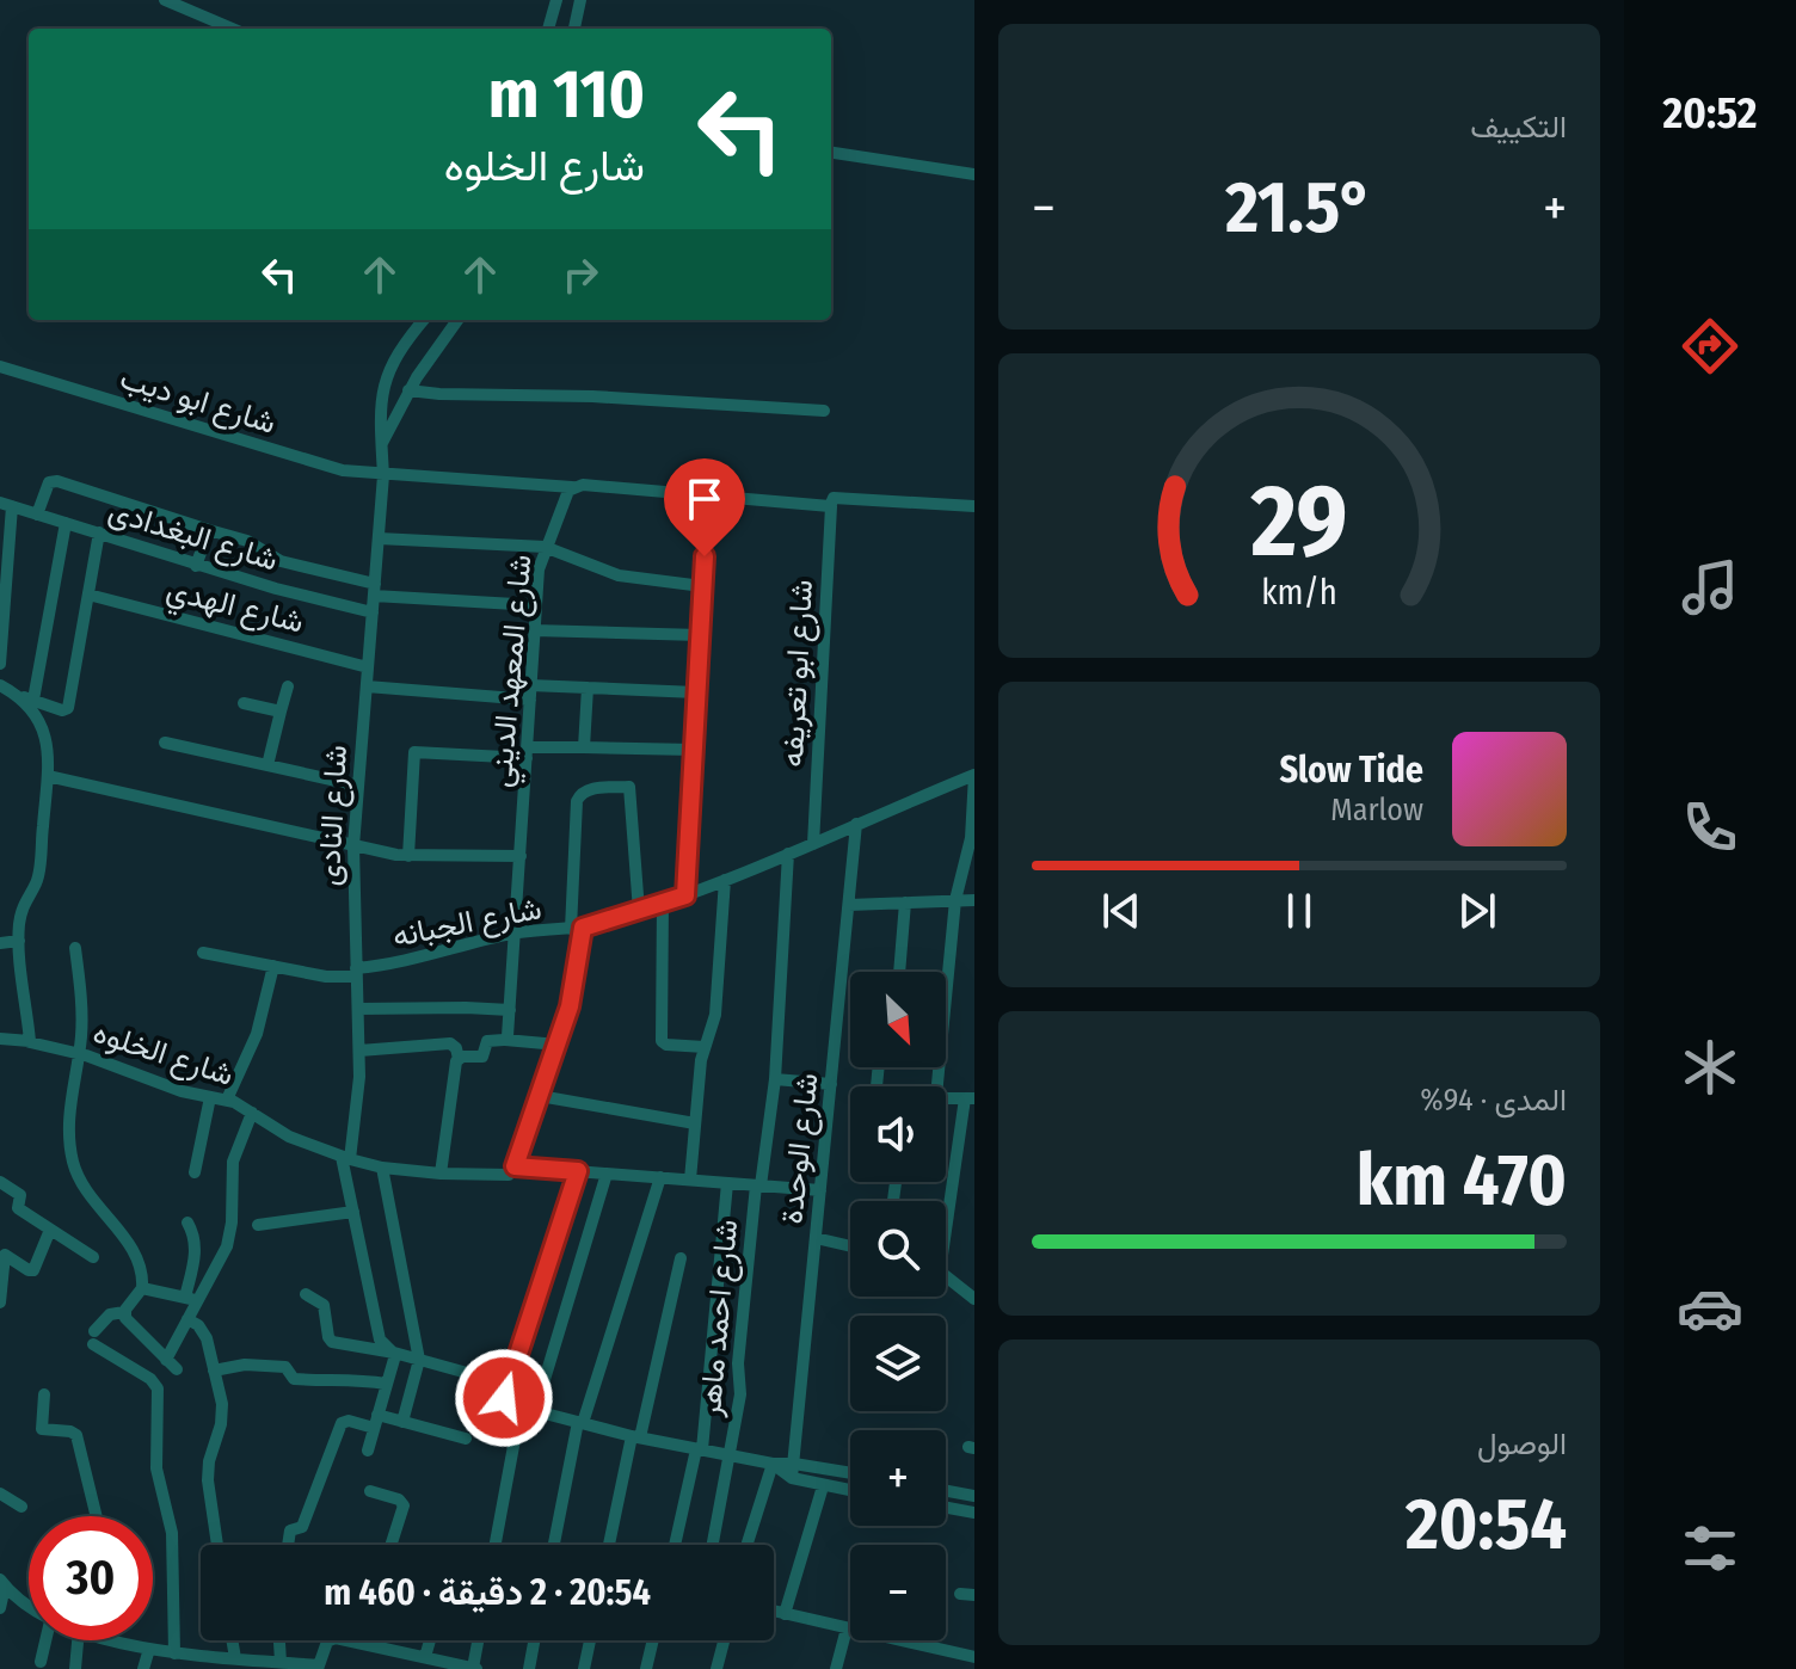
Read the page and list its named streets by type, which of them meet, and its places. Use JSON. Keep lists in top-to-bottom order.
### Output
{
  "streets": {
    "street": [
      "شارع ابو ديب",
      "شارع البغدادى",
      "شارع الهدي",
      "شارع المعهد الديني",
      "شارع ابو تعريفه",
      "شارع النادى",
      "شارع الجبانه",
      "شارع الخلوه",
      "شارع الوحدة",
      "شارع احمد ماهر"
    ]
  },
  "crossings": [
    ["شارع ابو ديب", "شارع المعهد الديني"],
    ["شارع ابو ديب", "شارع النادى"],
    ["شارع البغدادى", "شارع النادى"],
    ["شارع الهدي", "شارع النادى"],
    ["شارع المعهد الديني", "شارع الجبانه"],
    ["شارع ابو تعريفه", "شارع الجبانه"],
    ["شارع النادى", "شارع الجبانه"],
    ["شارع النادى", "شارع الخلوه"],
    ["شارع الجبانه", "شارع الوحدة"],
    ["شارع الجبانه", "شارع احمد ماهر"]
  ],
  "north": "bottom right",
  "page": {
    "tabs": "20:52",
    "tile": [
      "التكييف",
      ["المدى · 94%", "470 km"],
      ["الوصول", "20:54"]
    ],
    "turn": ["110 m", "شارع الخلوه"],
    "heat": ["−", "21.5°", "+"],
    "song": ["Slow Tide", "Marlow"],
    "map_buttons": ["+", "−"],
    "limit": "30",
    "trip": "20:54 · 2 دقيقة · 460 m",
    "gauge": ["29", "km/h"]
  }
}
